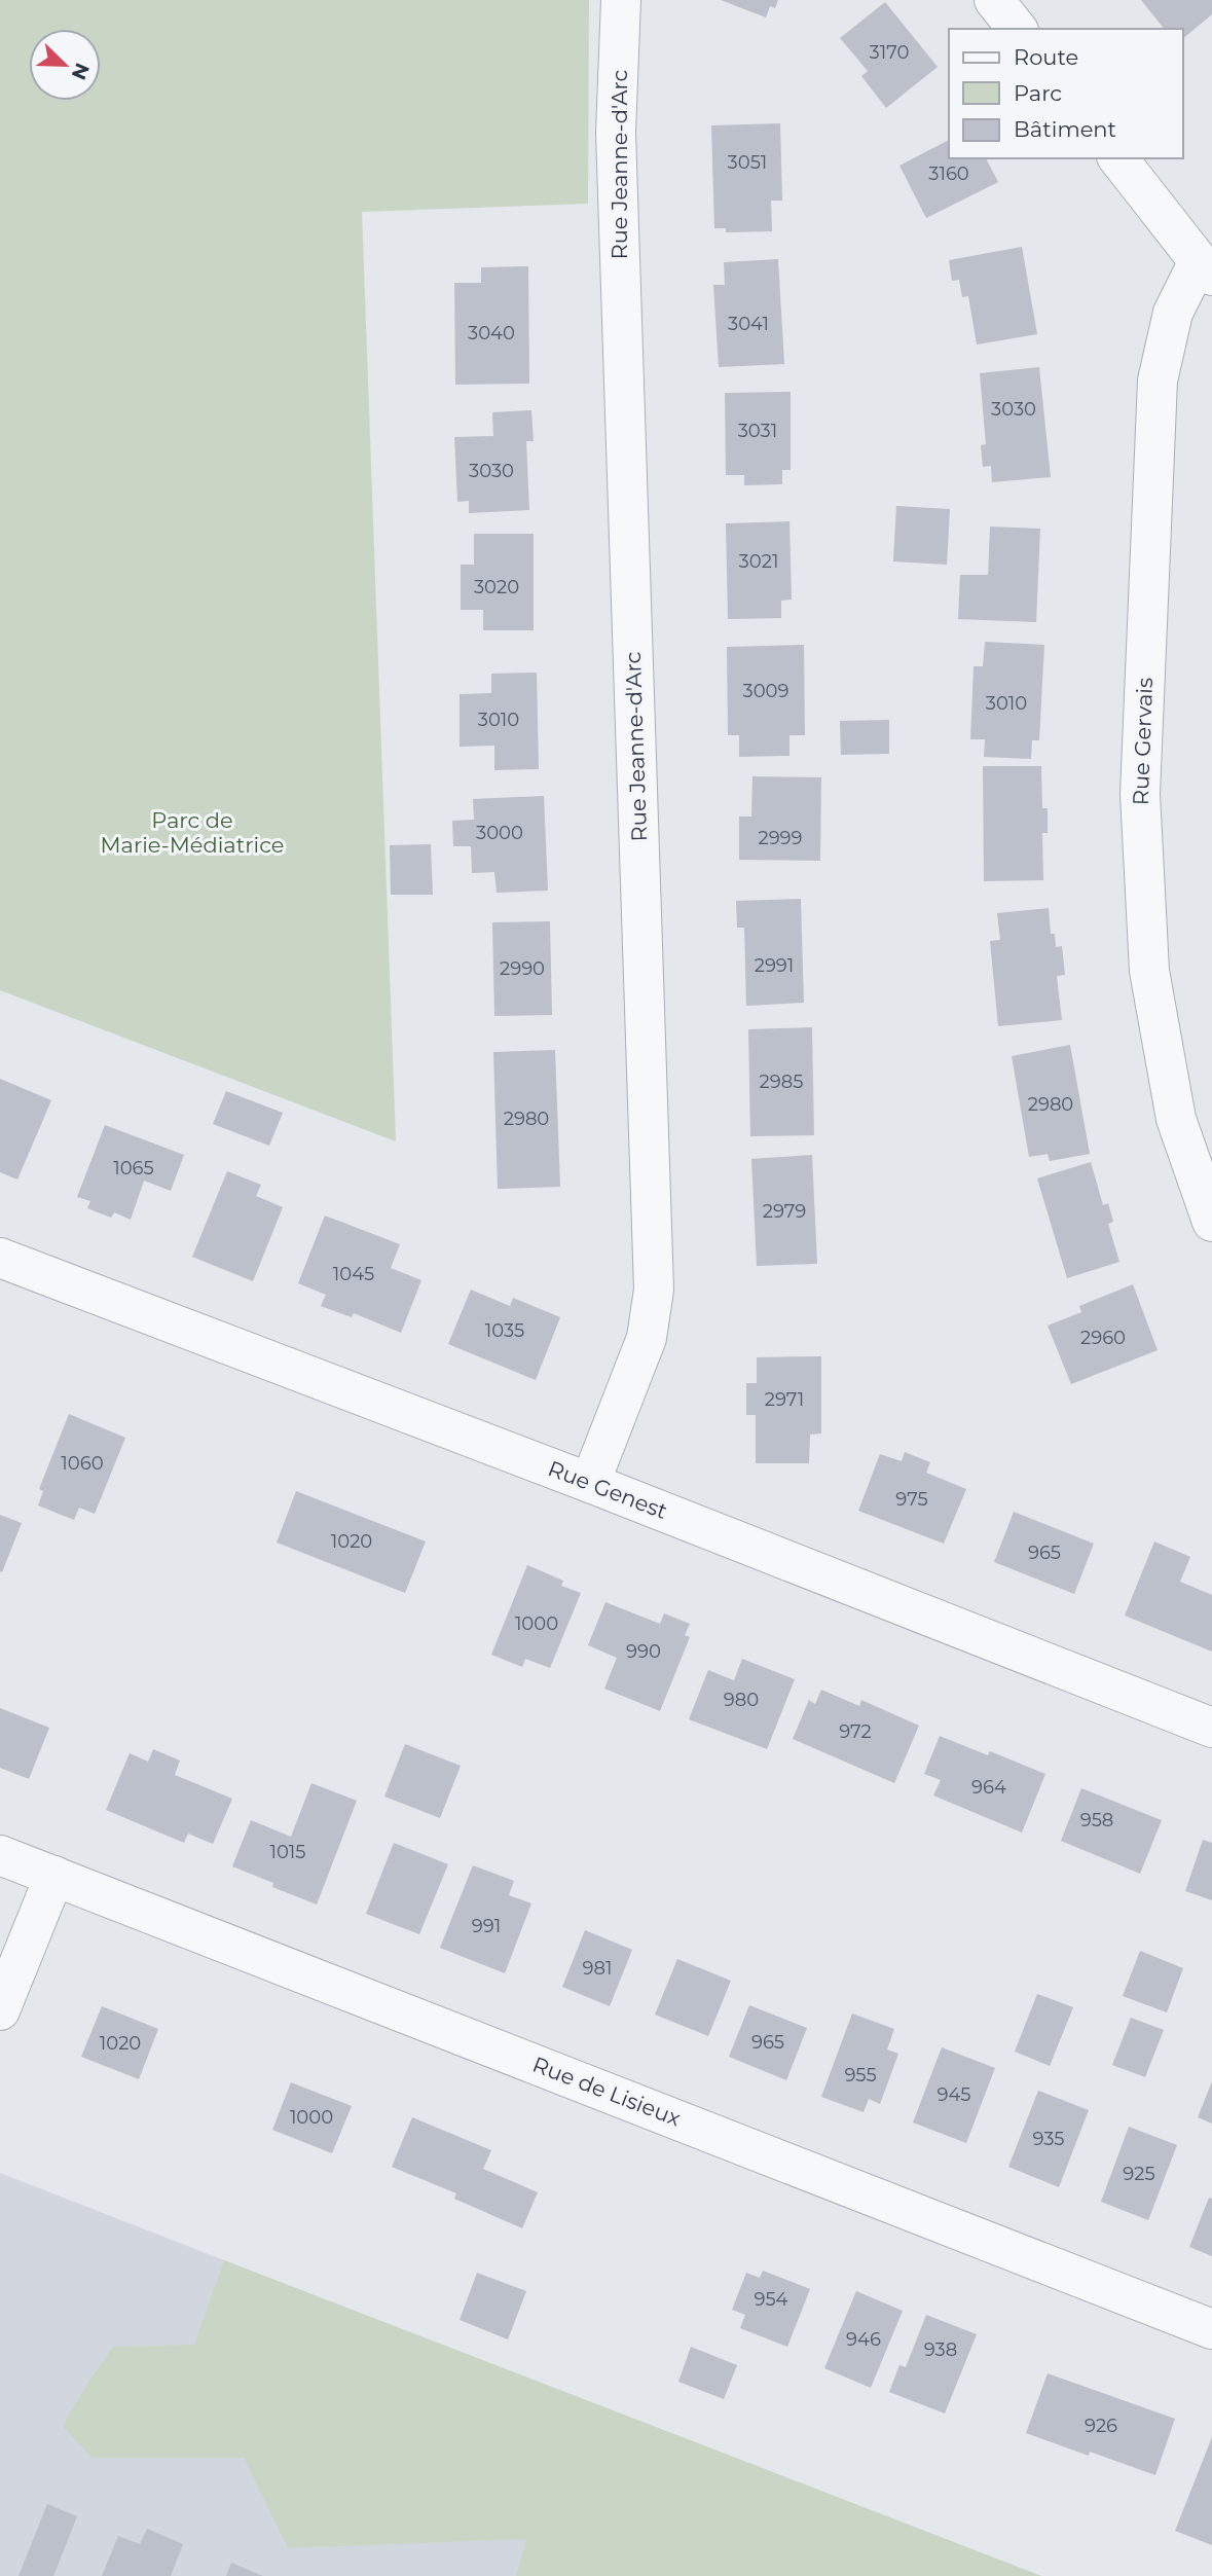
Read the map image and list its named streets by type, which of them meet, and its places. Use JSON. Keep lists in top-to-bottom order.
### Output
{
  "streets": {
    "street": [
      "Rue Jeanne-d'Arc",
      "Rue Gervais",
      "Rue Genest",
      "Rue de Lisieux"
    ]
  },
  "crossings": [
    ["Rue Jeanne-d'Arc", "Rue Genest"]
  ],
  "parks": ["Parc de Marie-Médiatrice"],
  "house_numbers": [
    "3170",
    "3051",
    "3160",
    "3041",
    "3040",
    "3030",
    "3031",
    "3030",
    "3021",
    "3020",
    "3009",
    "3010",
    "3010",
    "3000",
    "2999",
    "2991",
    "2990",
    "2985",
    "2980",
    "2980",
    "1065",
    "2979",
    "1045",
    "1035",
    "2960",
    "2971",
    "1060",
    "975",
    "1020",
    "965",
    "1000",
    "990",
    "980",
    "972",
    "964",
    "958",
    "1015",
    "991",
    "981",
    "965",
    "1020",
    "955",
    "945",
    "1000",
    "935",
    "925",
    "954",
    "946",
    "938",
    "926"
  ],
  "legend": ["Route", "Parc", "Bâtiment"],
  "north": "bottom right"
}
